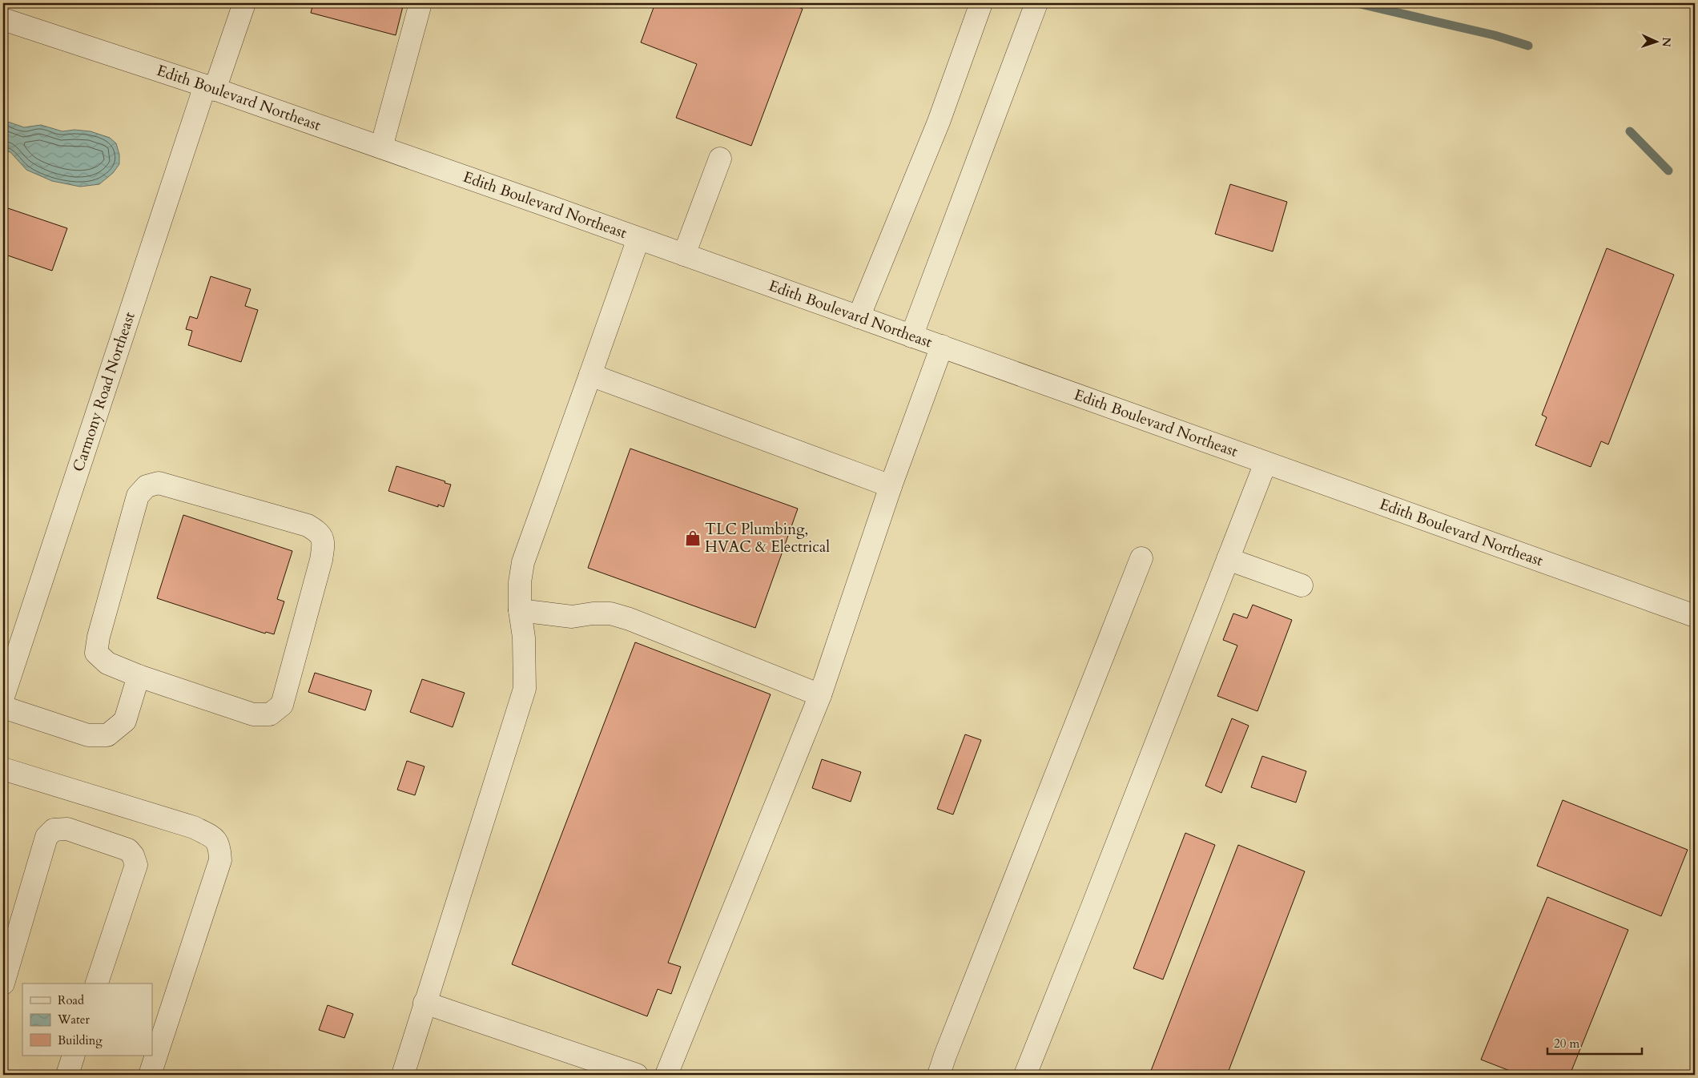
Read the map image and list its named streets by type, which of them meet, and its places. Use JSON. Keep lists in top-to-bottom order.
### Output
{
  "streets": {
    "street": ["Edith Boulevard Northeast", "Carmony Road Northeast"]
  },
  "crossings": [
    ["Edith Boulevard Northeast", "Carmony Road Northeast"]
  ],
  "places": {
    "shop": ["TLC Plumbing, HVAC & Electrical"]
  },
  "legend": ["Road", "Water", "Building"],
  "scale_bar": "20 m",
  "north": "right"
}
